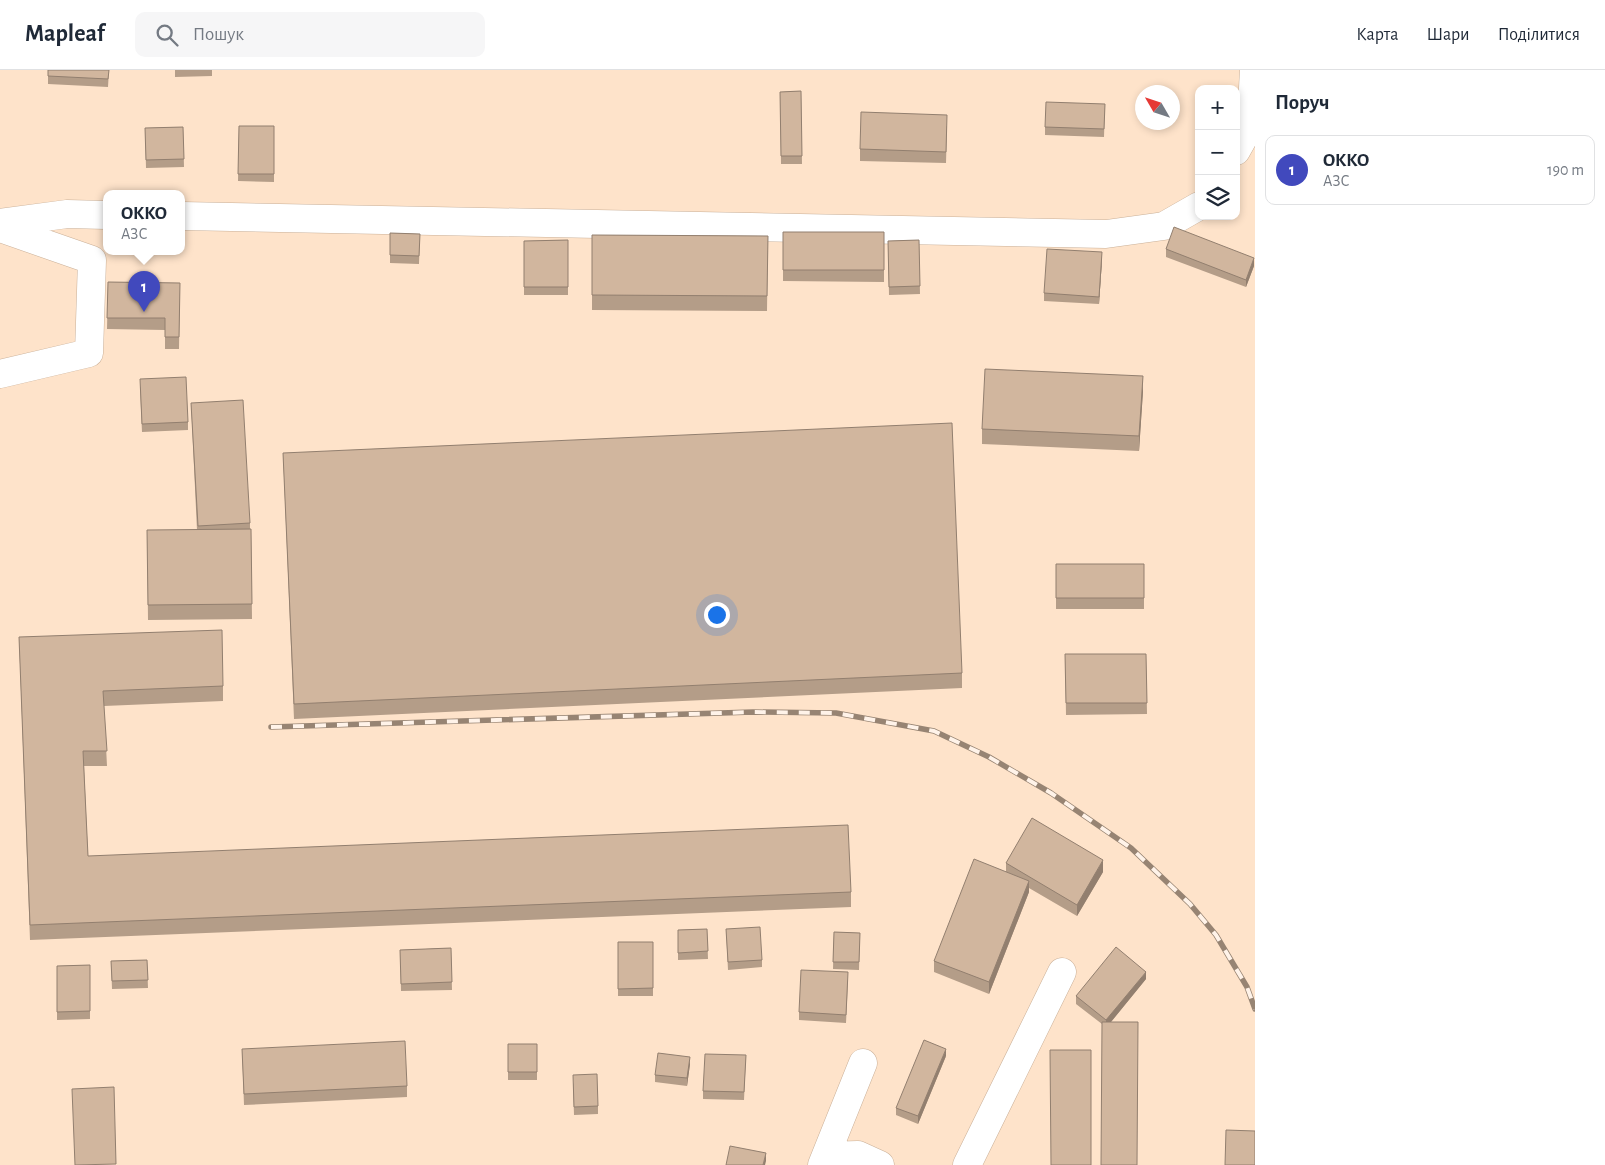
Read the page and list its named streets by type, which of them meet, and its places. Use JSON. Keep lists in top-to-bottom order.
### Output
{
  "north": "top left",
  "page": {
    "header": "Mapleaf",
    "search": "Пошук",
    "nav": ["Карта", "Шари", "Поділитися"],
    "heading": "Поруч",
    "map_buttons": ["+", "−"],
    "list": [
      {
        "mark": "1",
        "name": "OKKO",
        "note": "АЗС",
        "value": "190 m"
      }
    ],
    "popup": ["OKKO", "АЗС"],
    "pins": "1"
  }
}
